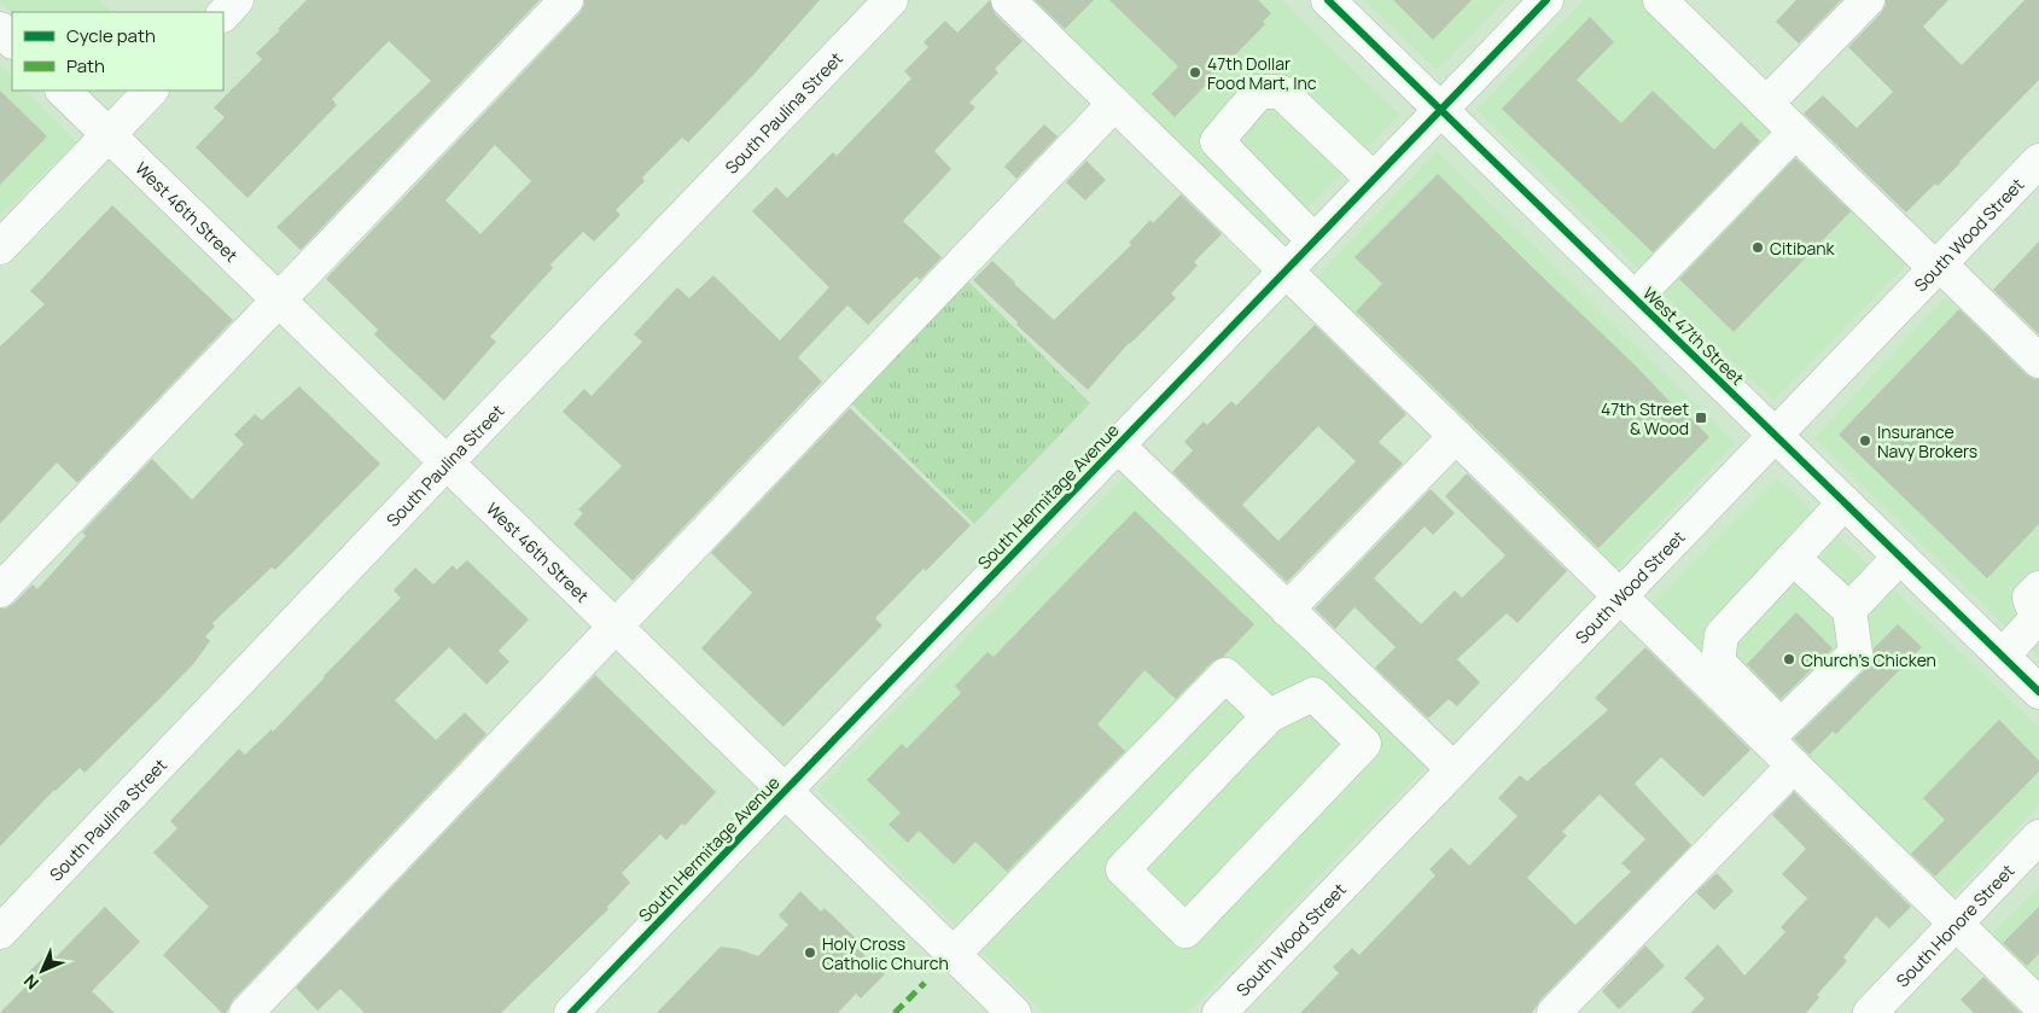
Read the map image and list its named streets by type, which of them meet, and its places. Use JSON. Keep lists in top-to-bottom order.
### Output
{
  "streets": {
    "street": [
      "South Paulina Street",
      "West 46th Street",
      "South Wood Street",
      "West 47th Street",
      "South Hermitage Avenue",
      "South Honore Street"
    ]
  },
  "crossings": [
    ["South Paulina Street", "West 46th Street"],
    ["West 46th Street", "South Hermitage Avenue"],
    ["South Wood Street", "West 47th Street"],
    ["West 47th Street", "South Hermitage Avenue"]
  ],
  "places": {
    "other": [
      "47th Dollar Food Mart, Inc",
      "Citibank",
      "Insurance Navy Brokers",
      "Church's Chicken",
      "Holy Cross Catholic Church"
    ],
    "transit": ["47th Street & Wood"]
  },
  "legend": ["Cycle path", "Path"],
  "north": "bottom left"
}
